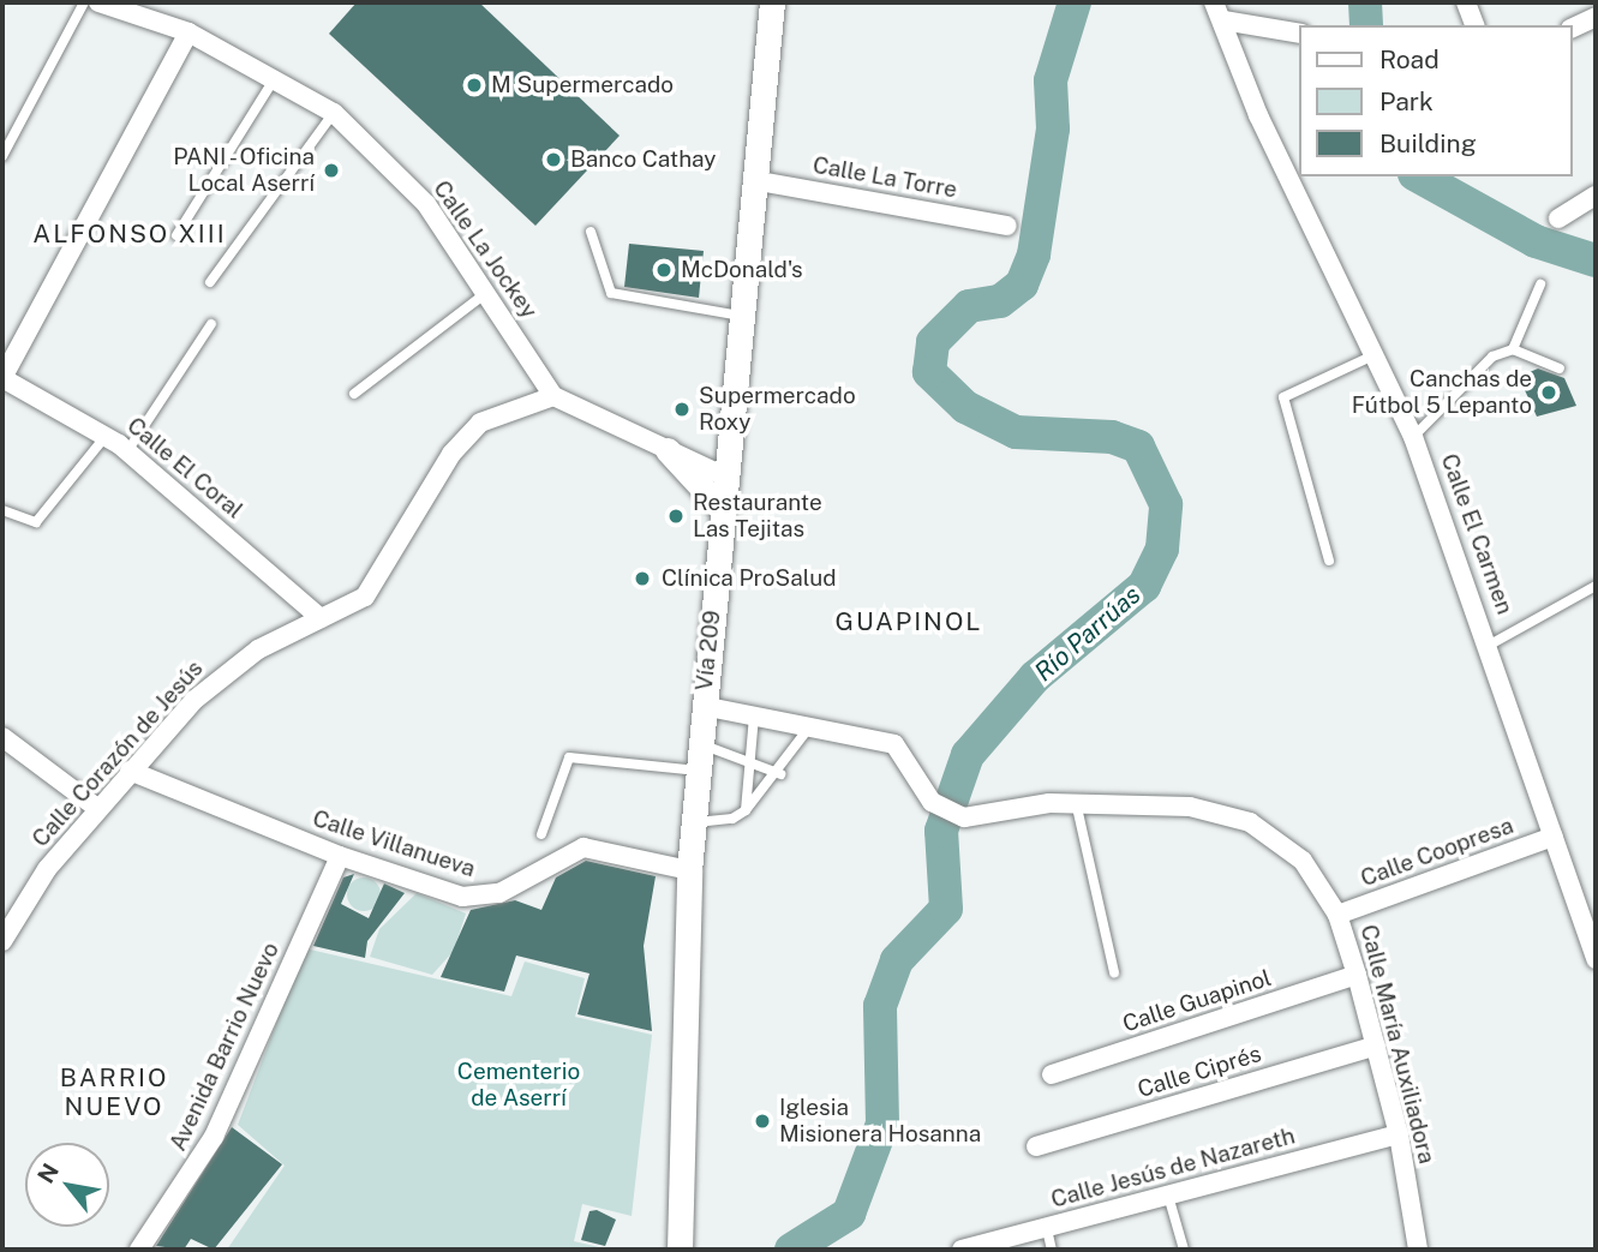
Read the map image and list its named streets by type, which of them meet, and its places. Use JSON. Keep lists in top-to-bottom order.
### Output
{
  "streets": {
    "main road": ["Vía 209"],
    "street": [
      "Calle La Torre",
      "Calle La Jockey",
      "Calle El Coral",
      "Calle El Carmen",
      "Calle Corazón de Jesús",
      "Calle Villanueva",
      "Calle Coopresa",
      "Calle Guapinol",
      "Calle María Auxiliadora",
      "Avenida Barrio Nuevo",
      "Calle Ciprés",
      "Calle Jesús de Nazareth"
    ]
  },
  "crossings": [
    ["Calle La Torre", "Vía 209"],
    ["Calle La Jockey", "Calle Corazón de Jesús"],
    ["Calle El Coral", "Calle Corazón de Jesús"],
    ["Calle El Carmen", "Calle Coopresa"],
    ["Vía 209", "Calle Villanueva"],
    ["Vía 209", "Calle María Auxiliadora"],
    ["Calle Corazón de Jesús", "Calle Villanueva"],
    ["Calle Villanueva", "Avenida Barrio Nuevo"],
    ["Calle Coopresa", "Calle María Auxiliadora"],
    ["Calle Guapinol", "Calle María Auxiliadora"],
    ["Calle María Auxiliadora", "Calle Ciprés"],
    ["Calle María Auxiliadora", "Calle Jesús de Nazareth"]
  ],
  "districts": ["ALFONSO XIII", "GUAPINOL", "BARRIO NUEVO"],
  "water": ["Río Parrúas"],
  "parks": ["Cementerio de Aserrí"],
  "places": [
    "M Supermercado",
    "Banco Cathay",
    "PANI - Oficina Local Aserrí",
    "McDonald's",
    "Canchas de Fútbol 5 Lepanto",
    "Supermercado Roxy",
    "Restaurante Las Tejitas",
    "Clínica ProSalud",
    "Iglesia Misionera Hosanna"
  ],
  "legend": ["Road", "Park", "Building"],
  "north": "top left"
}
